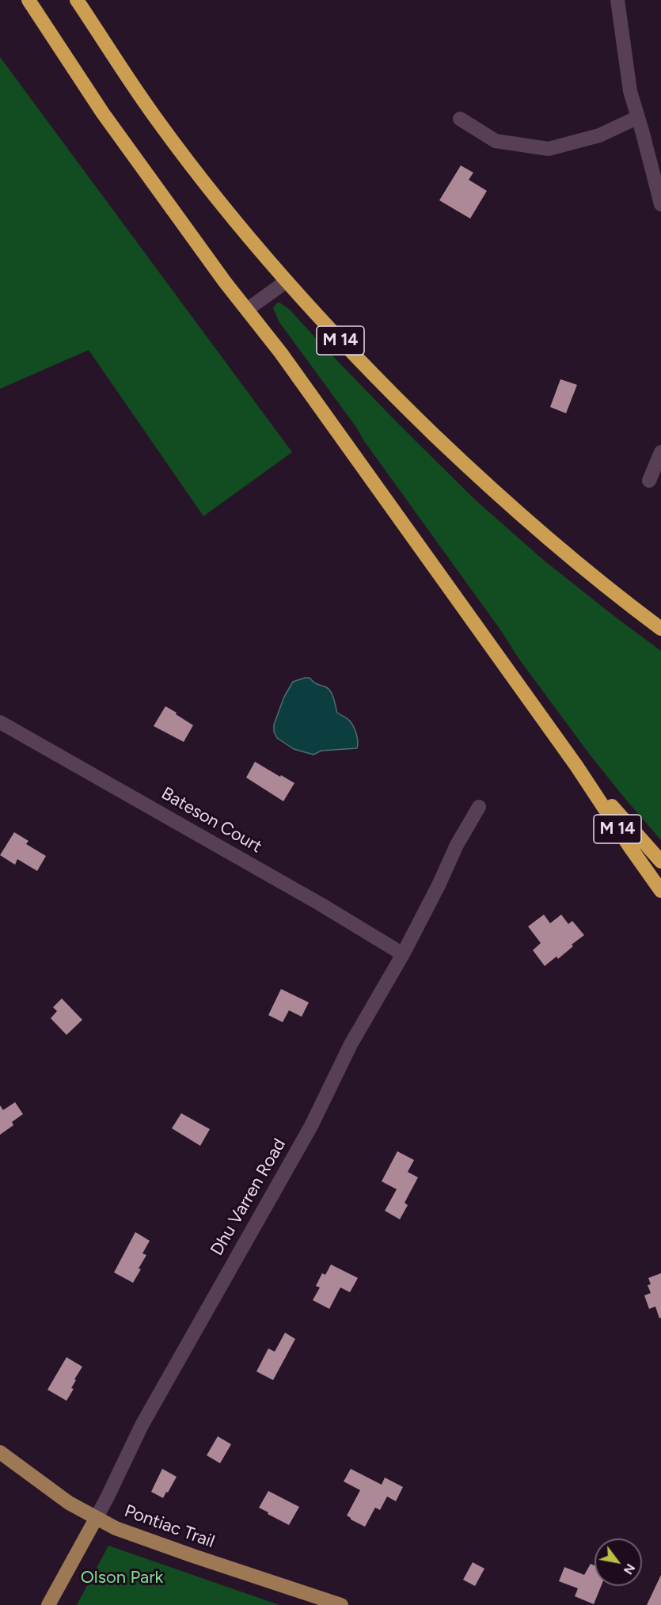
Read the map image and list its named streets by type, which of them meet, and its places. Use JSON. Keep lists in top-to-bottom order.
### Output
{
  "streets": {
    "highway": ["M 14"],
    "main road": ["Dhu Varren Road", "Pontiac Trail"],
    "street": ["Bateson Court"]
  },
  "crossings": [
    ["Bateson Court", "Dhu Varren Road"],
    ["Dhu Varren Road", "Pontiac Trail"]
  ],
  "parks": ["Olson Park"],
  "north": "bottom right"
}
